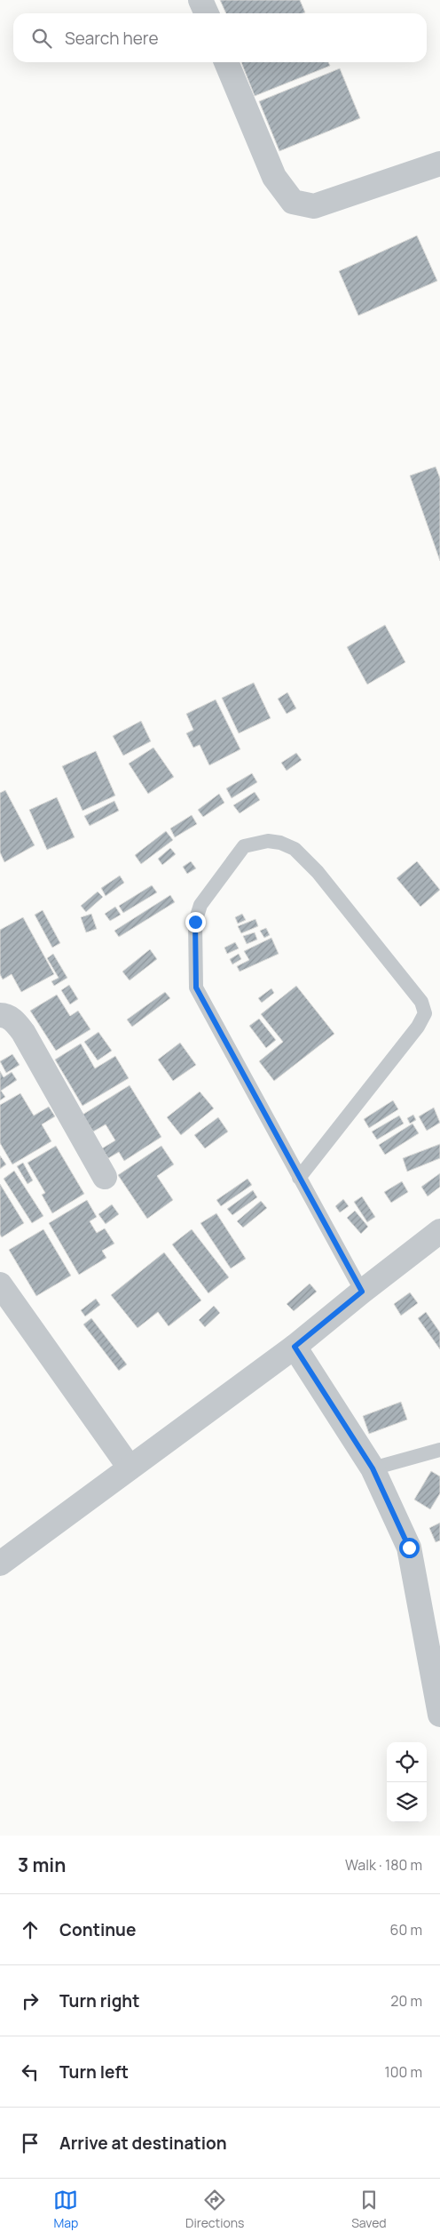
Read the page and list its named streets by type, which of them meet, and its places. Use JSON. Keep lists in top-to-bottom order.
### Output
{
  "page": {
    "search": "Search here",
    "heading": ["3 min", "Walk · 180 m"],
    "list": [
      ["Continue", "60 m"],
      ["Turn right", "20 m"],
      ["Turn left", "100 m"],
      "Arrive at destination"
    ],
    "nav": ["Map", "Directions", "Saved"]
  }
}
